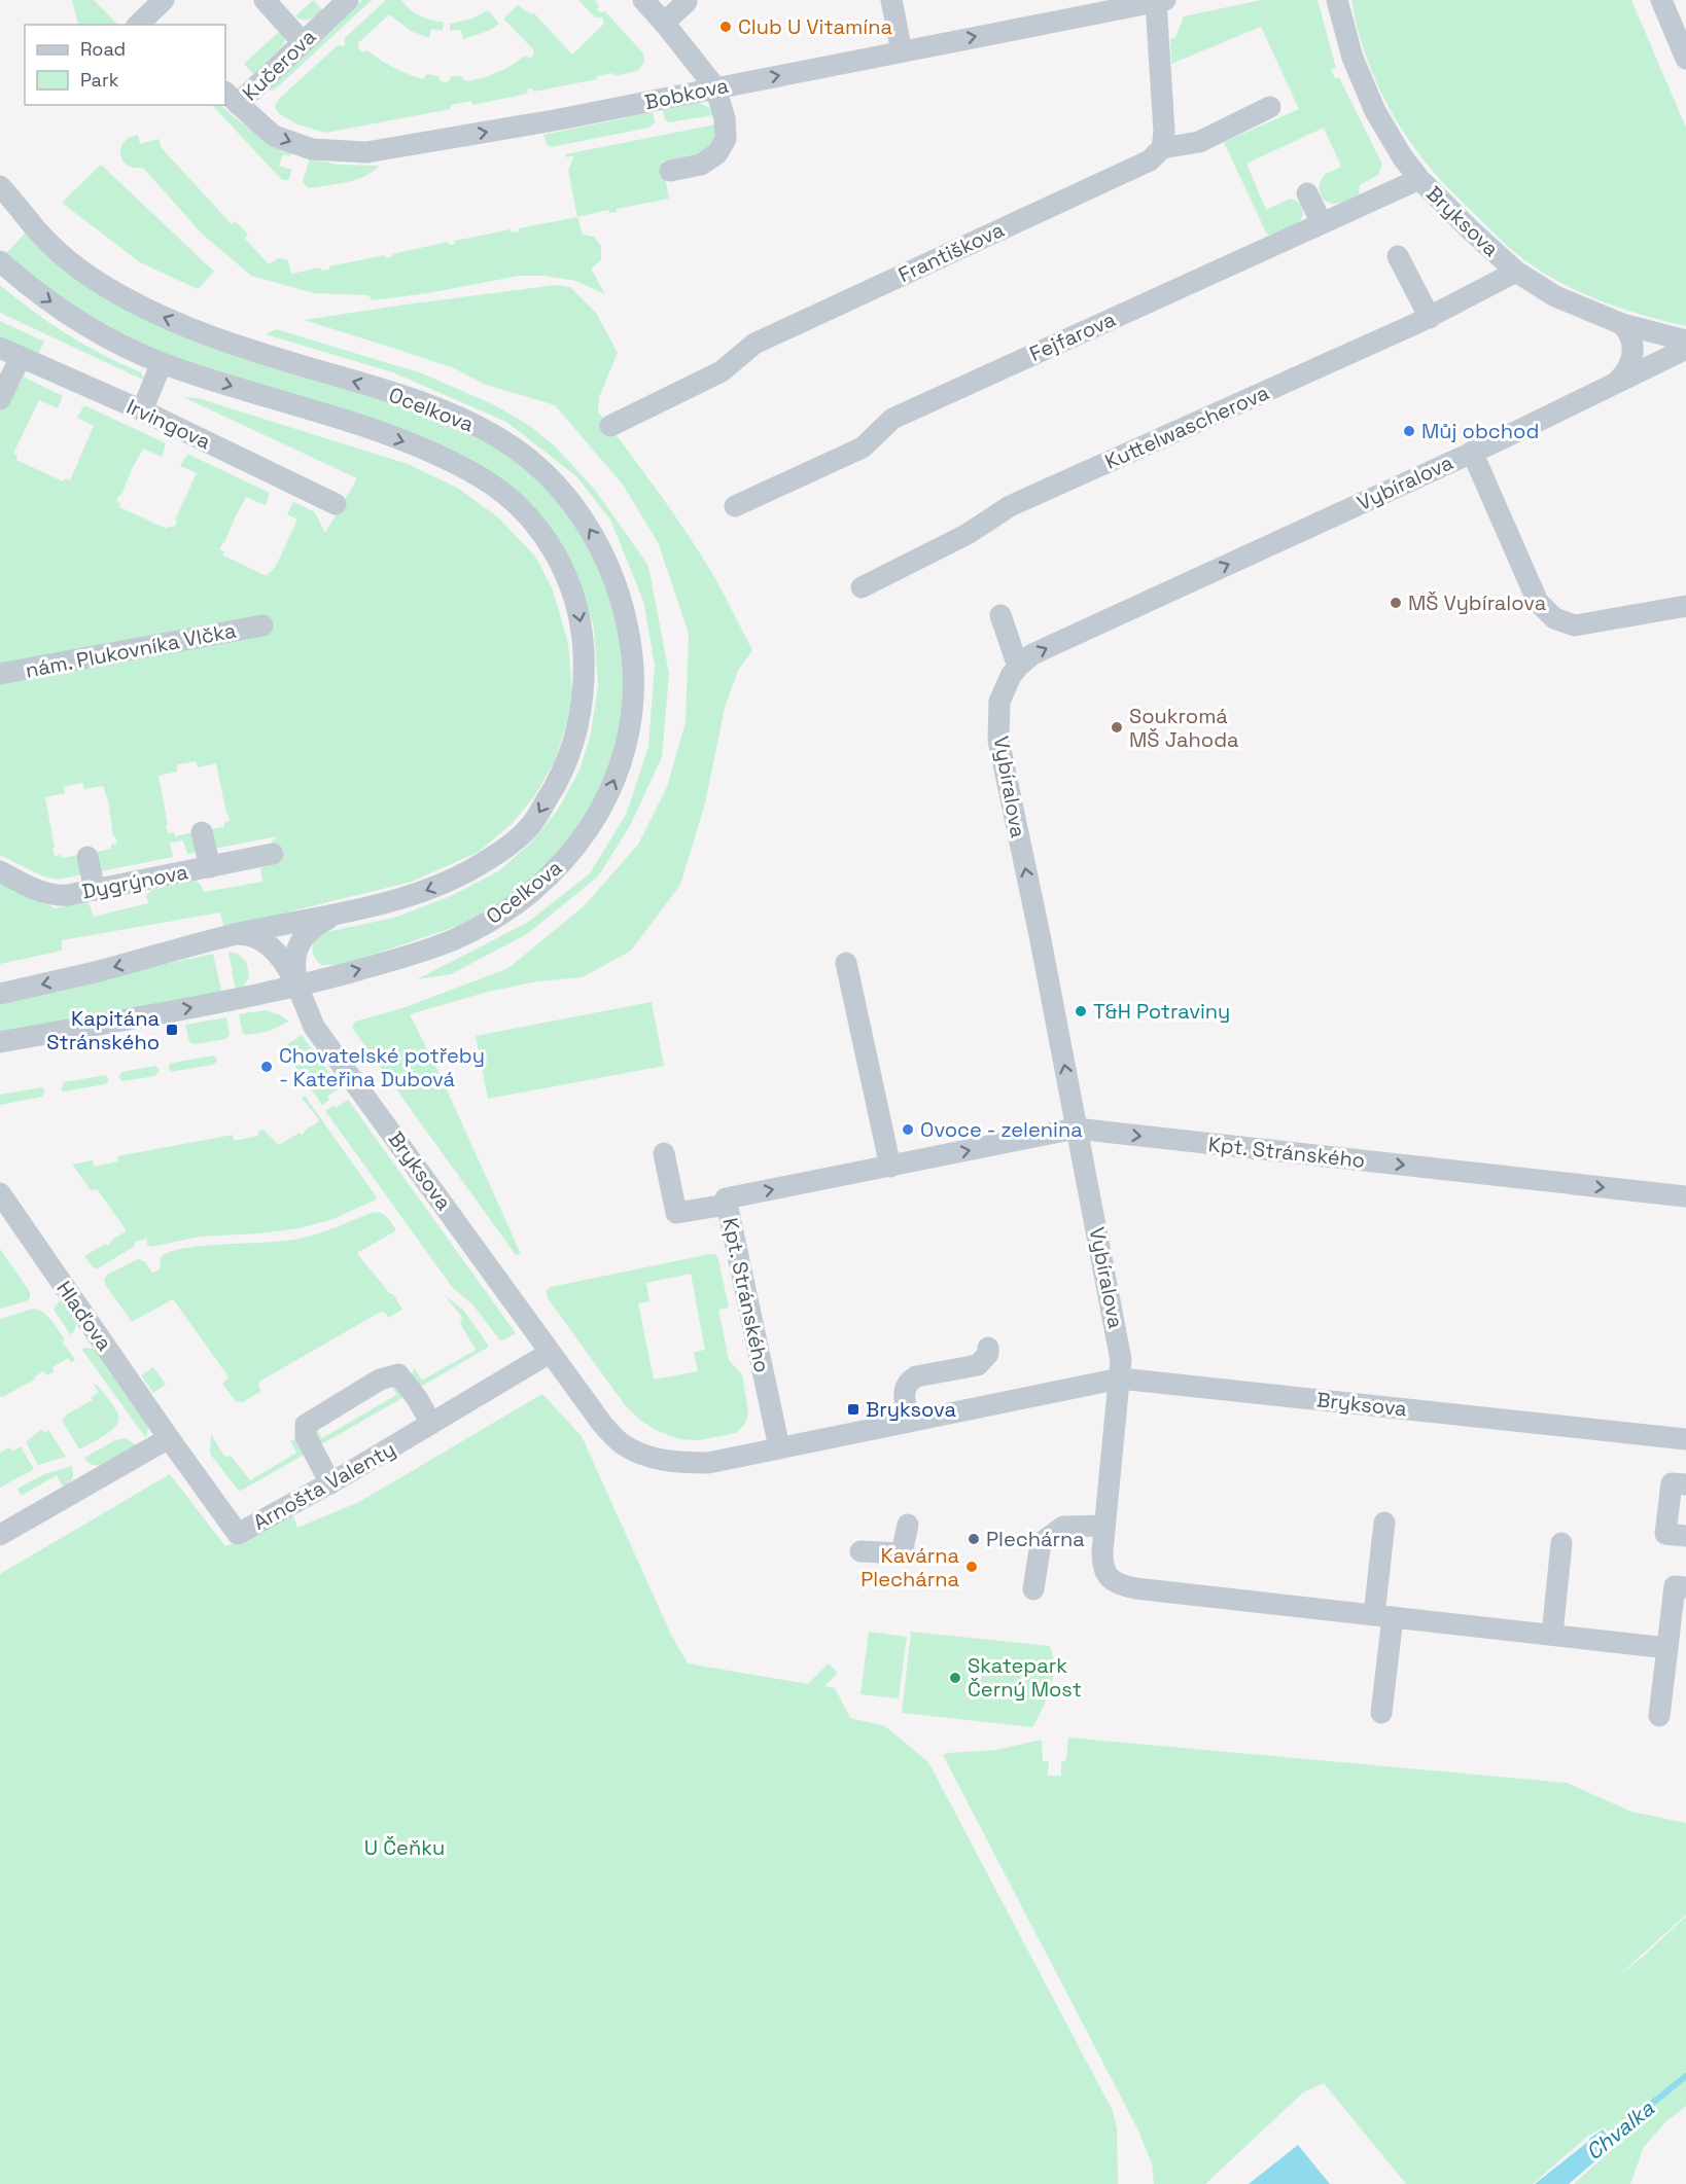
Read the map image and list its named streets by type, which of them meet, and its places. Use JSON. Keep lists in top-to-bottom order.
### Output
{
  "streets": {
    "street": [
      "Kučerova",
      "Bobkova",
      "Bryksova",
      "Františkova",
      "Fejfarova",
      "Ocelkova",
      "Irvingova",
      "Kuttelwascherova",
      "Vybíralova",
      "nám. Plukovníka Vlčka",
      "Dygrýnova",
      "Kpt. Stránského",
      "Hlaďova",
      "Arnošta Valenty"
    ]
  },
  "crossings": [
    ["Kučerova", "Bobkova"],
    ["Bryksova", "Fejfarova"],
    ["Bryksova", "Ocelkova"],
    ["Bryksova", "Kuttelwascherova"],
    ["Bryksova", "Vybíralova"],
    ["Bryksova", "Kpt. Stránského"],
    ["Bryksova", "Arnošta Valenty"],
    ["Vybíralova", "Kpt. Stránského"],
    ["Hlaďova", "Arnošta Valenty"]
  ],
  "one_way": ["Bobkova", "Vybíralova", "Kpt. Stránského"],
  "water": ["Chvalka"],
  "parks": ["U Čeňku"],
  "places": {
    "other": [
      "Club U Vitamína",
      "Můj obchod",
      "MŠ Vybíralova",
      "Soukromá MŠ Jahoda",
      "T&H Potraviny",
      "Chovatelské potřeby - Kateřina Dubová",
      "Ovoce - zelenina",
      "Plechárna",
      "Kavárna Plechárna",
      "Skatepark Černý Most"
    ],
    "transit": ["Kapitána Stránského", "Bryksova"]
  },
  "legend": ["Road", "Park"]
}
